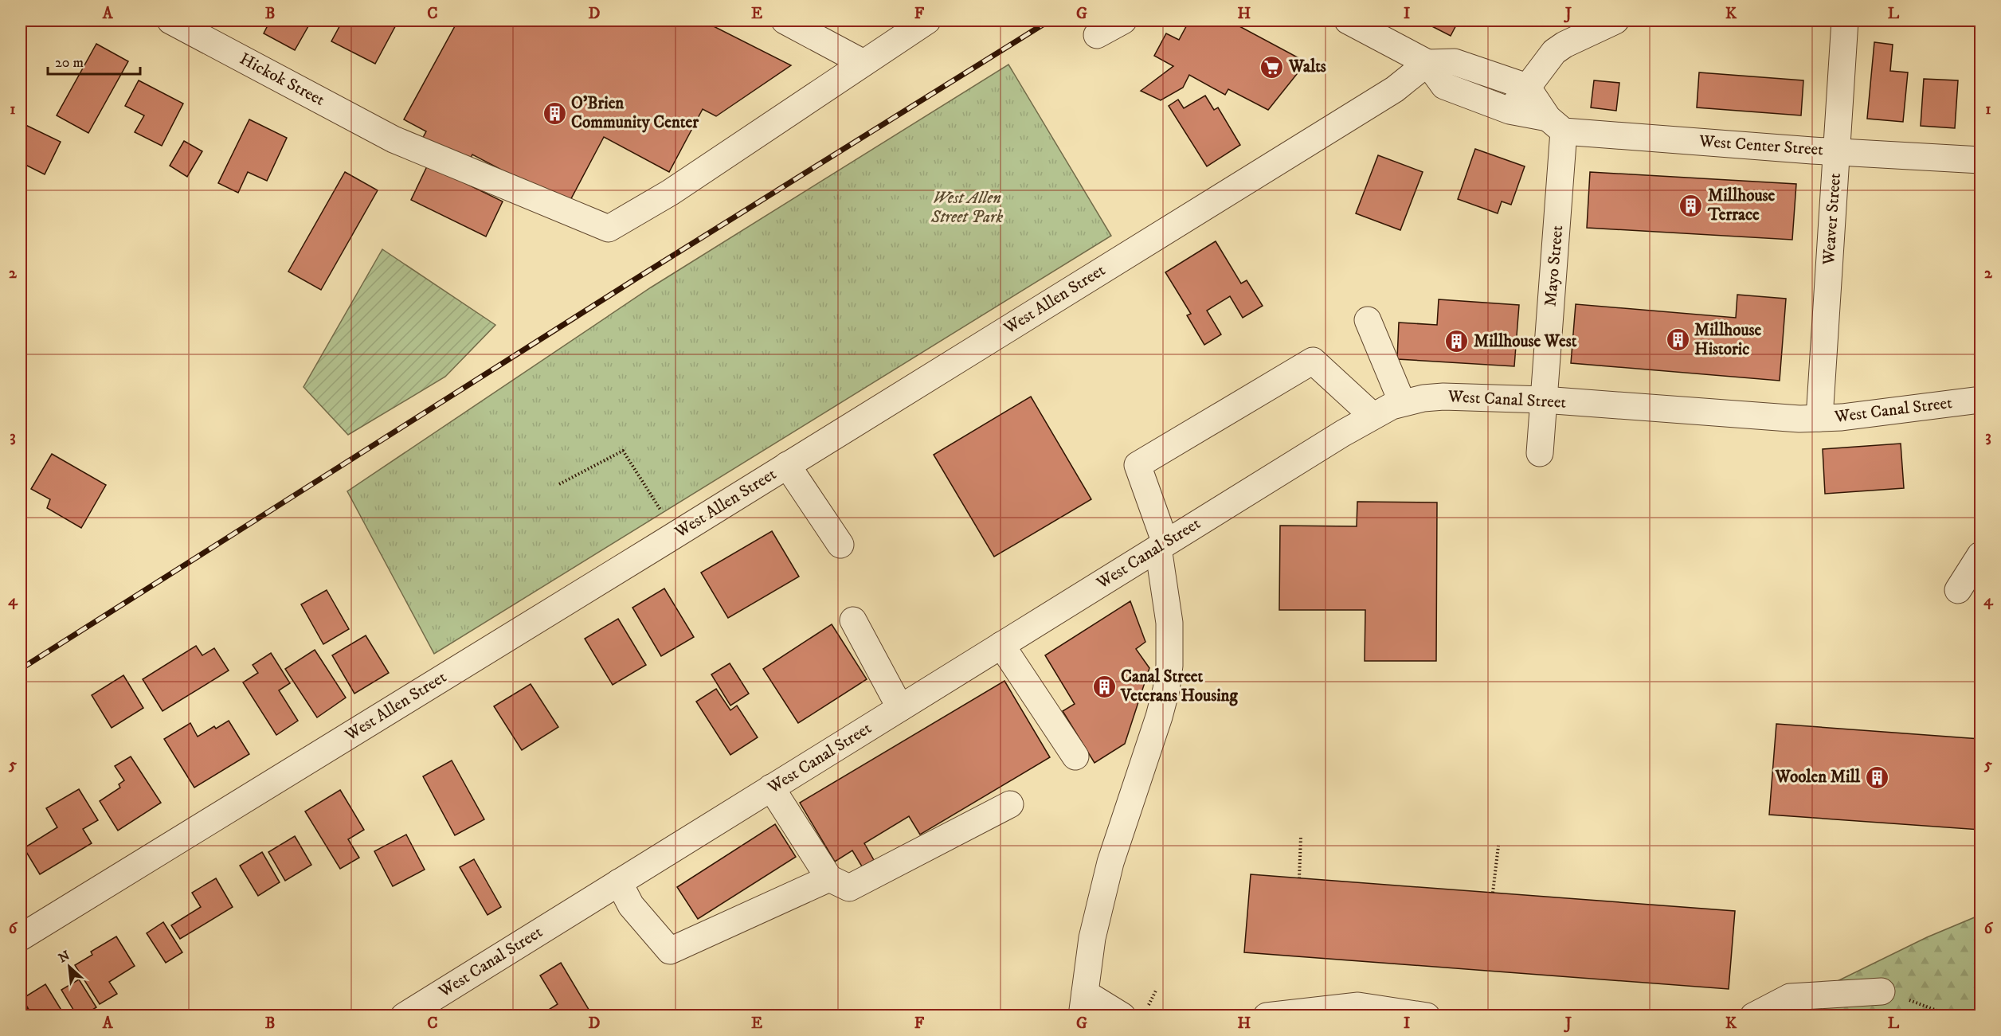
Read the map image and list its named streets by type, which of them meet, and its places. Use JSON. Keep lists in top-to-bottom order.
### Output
{
  "streets": {
    "street": [
      "Hickok Street",
      "West Center Street",
      "Weaver Street",
      "Mayo Street",
      "West Allen Street",
      "West Canal Street"
    ]
  },
  "crossings": [
    ["West Center Street", "Weaver Street"],
    ["West Center Street", "Mayo Street"],
    ["West Center Street", "West Allen Street"],
    ["Weaver Street", "West Canal Street"],
    ["Mayo Street", "West Canal Street"]
  ],
  "parks": ["West Allen Street Park"],
  "places": {
    "supermarket": ["Walts"],
    "building": [
      "O'Brien Community Center",
      "Millhouse Terrace",
      "Millhouse Historic",
      "Millhouse West",
      "Canal Street Veterans Housing",
      "Woolen Mill"
    ]
  },
  "scale_bar": "20 m",
  "north": "top left",
  "grid": {
    "columns": [
      "A",
      "B",
      "C",
      "D",
      "E",
      "F",
      "G",
      "H",
      "I",
      "J",
      "K",
      "L"
    ],
    "rows": [
      "1",
      "2",
      "3",
      "4",
      "5",
      "6"
    ]
  }
}
